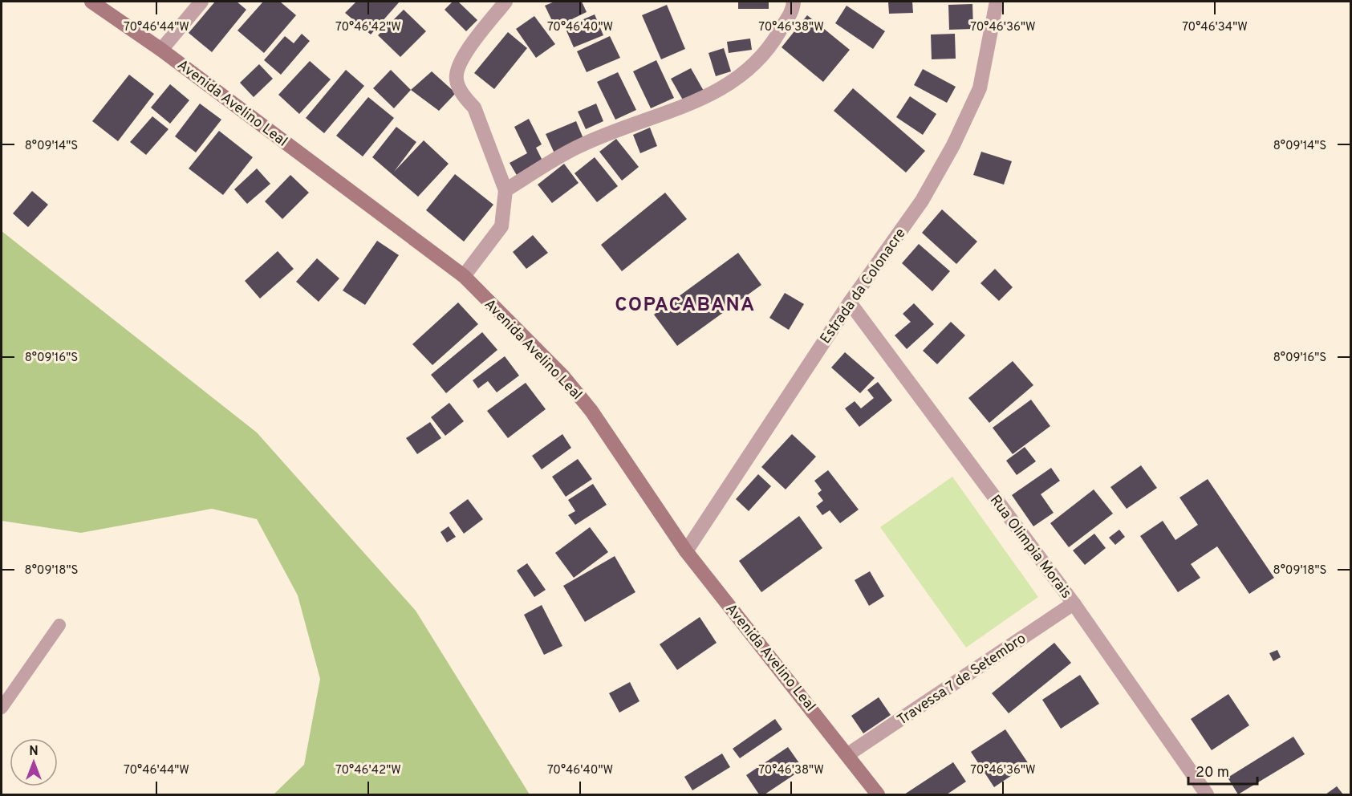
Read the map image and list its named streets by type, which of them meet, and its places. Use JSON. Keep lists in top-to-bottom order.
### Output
{
  "streets": {
    "main road": ["Avenida Avelino Leal"],
    "street": ["Estrada da Colonacre", "Rua Olimpia Morais", "Travessa 7 de Setembro"]
  },
  "crossings": [
    ["Avenida Avelino Leal", "Estrada da Colonacre"],
    ["Avenida Avelino Leal", "Travessa 7 de Setembro"],
    ["Estrada da Colonacre", "Rua Olimpia Morais"],
    ["Rua Olimpia Morais", "Travessa 7 de Setembro"]
  ],
  "districts": ["COPACABANA"],
  "scale_bar": "20 m",
  "north": "top",
  "coordinates": [
    "70°46'44\"W",
    "70°46'42\"W",
    "70°46'40\"W",
    "70°46'38\"W",
    "70°46'36\"W",
    "70°46'34\"W",
    "8°09'14\"S",
    "8°09'16\"S",
    "8°09'18\"S"
  ]
}
